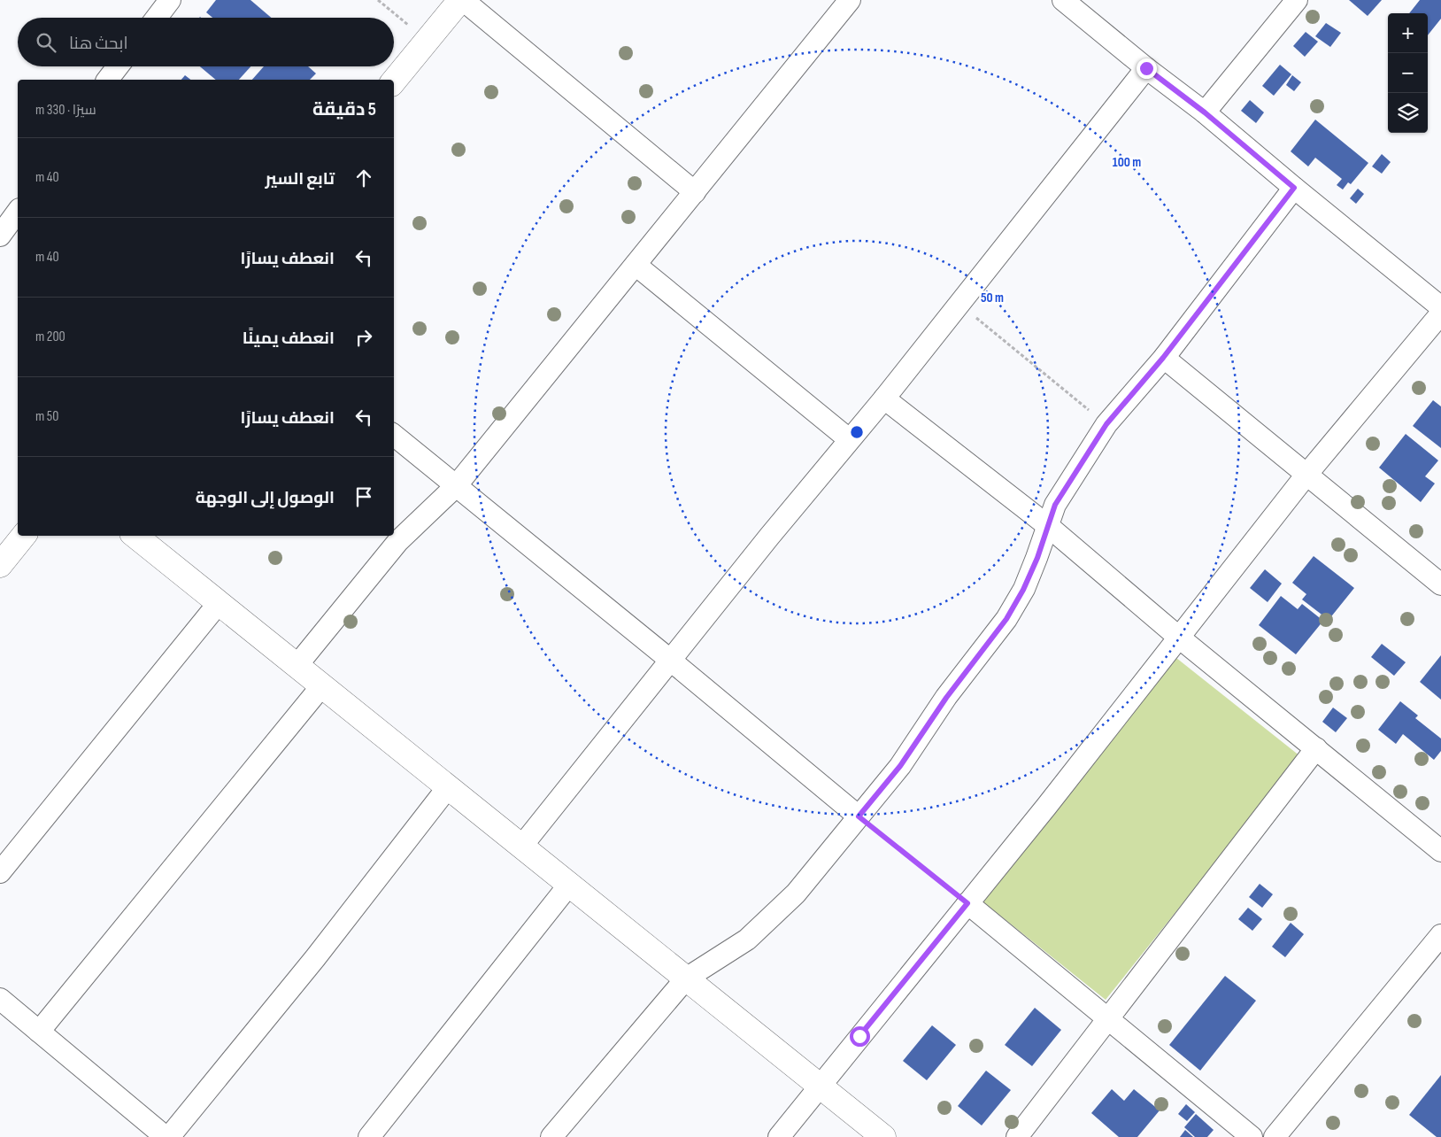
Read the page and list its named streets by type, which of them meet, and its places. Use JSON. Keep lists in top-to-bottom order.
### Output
{
  "page": {
    "map_buttons": ["+", "−"],
    "search": "ابحث هنا",
    "heading": ["5 دقيقة", "سيرًا · 330 m"],
    "list": [
      ["تابع السير", "40 m"],
      ["انعطف يسارًا", "40 m"],
      ["انعطف يمينًا", "200 m"],
      ["انعطف يسارًا", "50 m"],
      "الوصول إلى الوجهة"
    ]
  },
  "rings": ["100 m", "50 m"]
}
